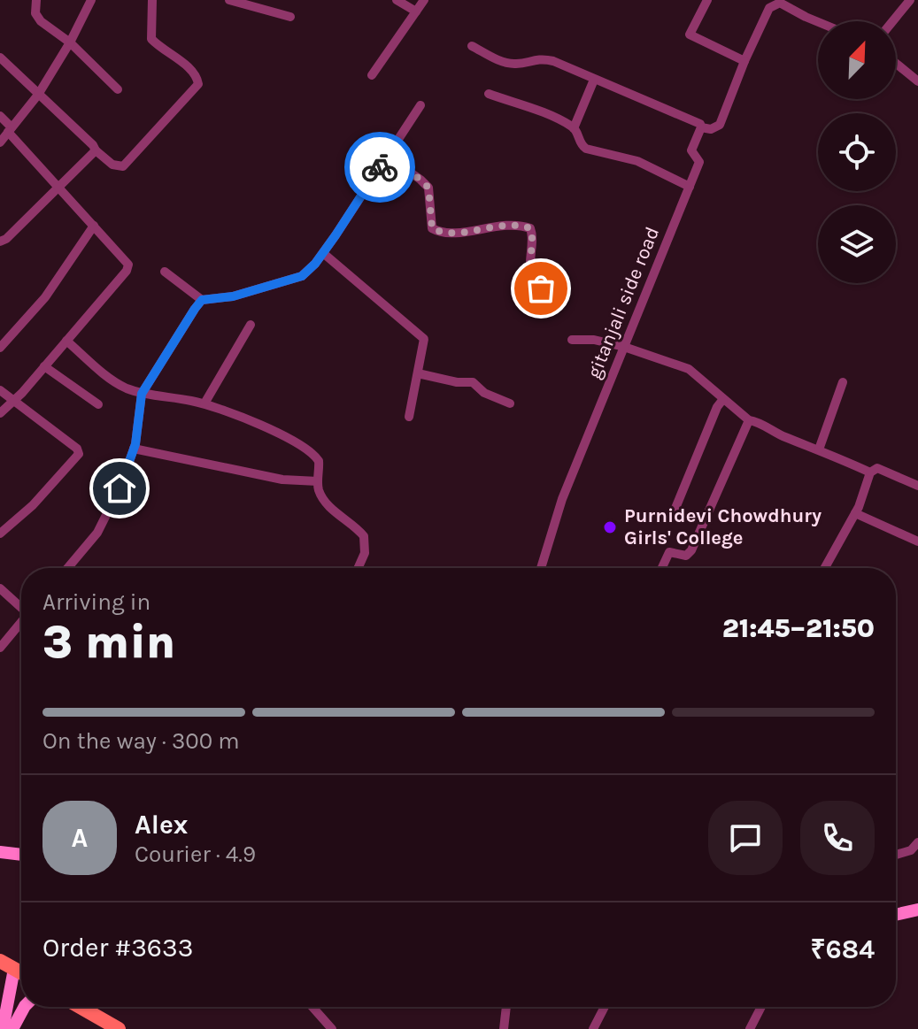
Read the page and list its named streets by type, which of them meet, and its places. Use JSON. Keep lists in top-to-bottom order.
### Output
{
  "streets": {
    "street": ["gitanjali side road"]
  },
  "places": ["Purnidevi Chowdhury Girls' College"],
  "north": "top right",
  "page": {
    "heading": ["3 min", "Arriving in", "21:45–21:50"],
    "panel": [
      "Alex",
      "Courier · 4.9",
      "Order #3633",
      "₹684"
    ],
    "bar": "On the way · 300 m",
    "round": "A"
  }
}
